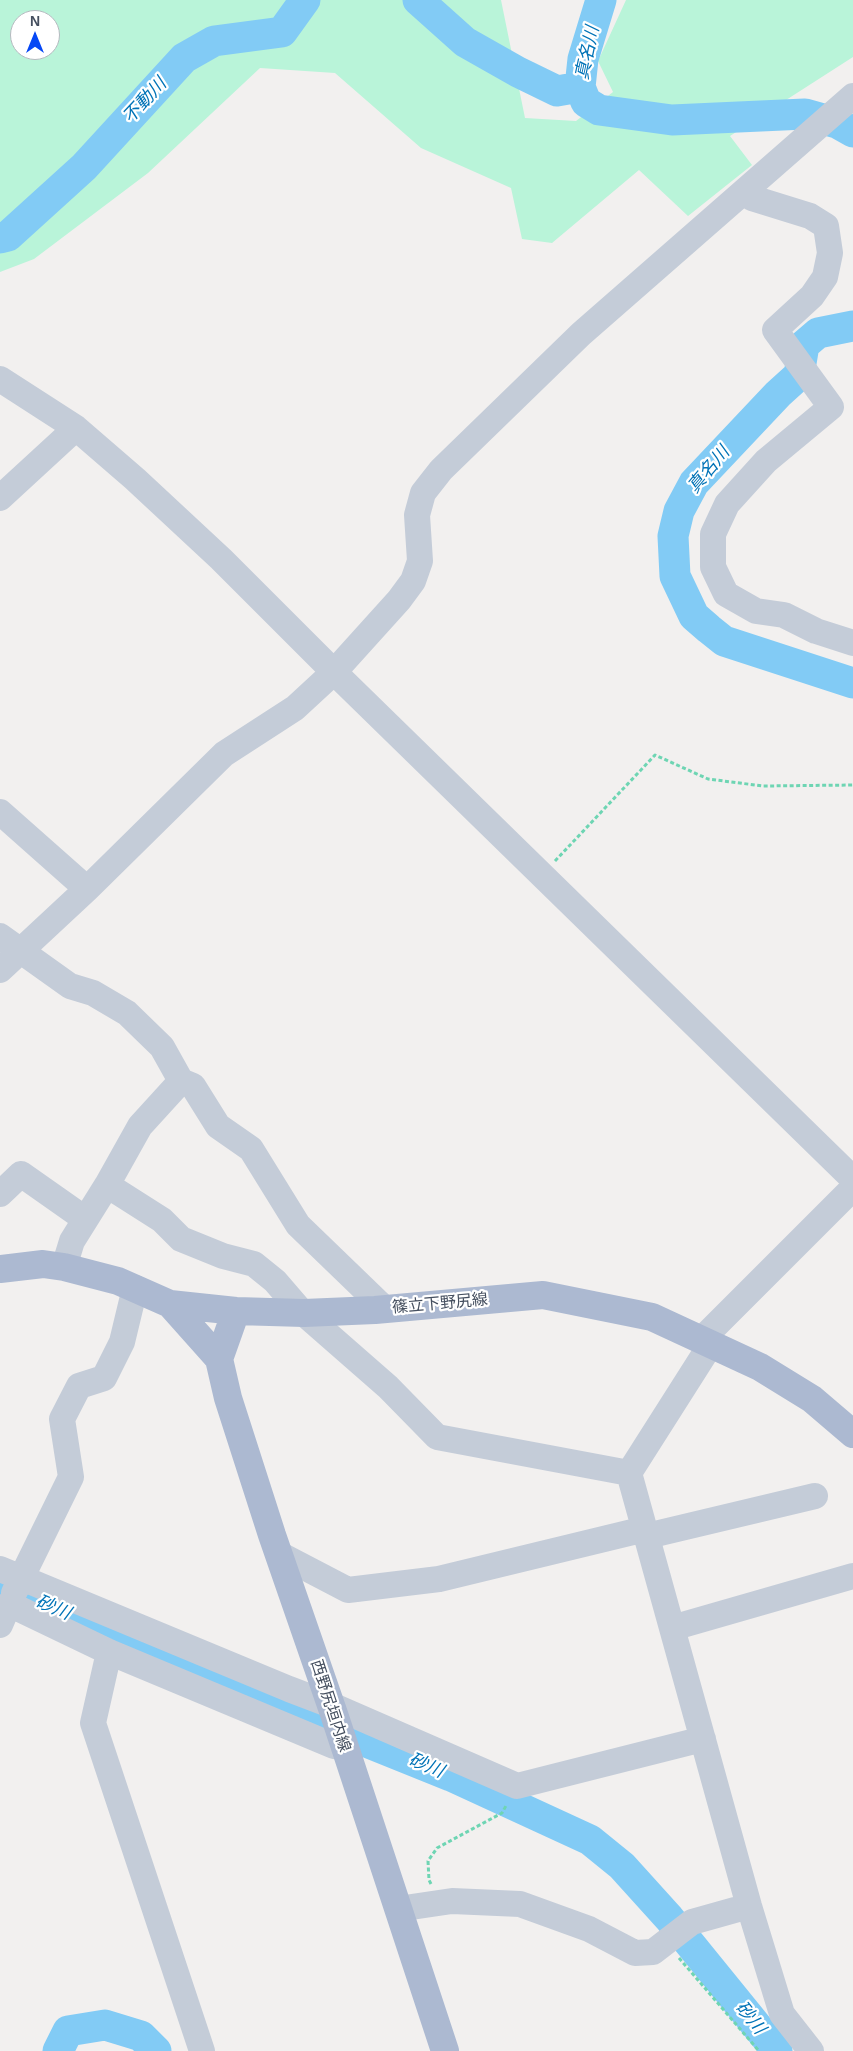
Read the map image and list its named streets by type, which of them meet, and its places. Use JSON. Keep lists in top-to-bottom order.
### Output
{
  "streets": {
    "main road": ["篠立下野尻線", "西野尻垣内線"]
  },
  "crossings": [
    ["篠立下野尻線", "西野尻垣内線"]
  ],
  "water": ["真名川", "不動川", "砂川"],
  "north": "top"
}
